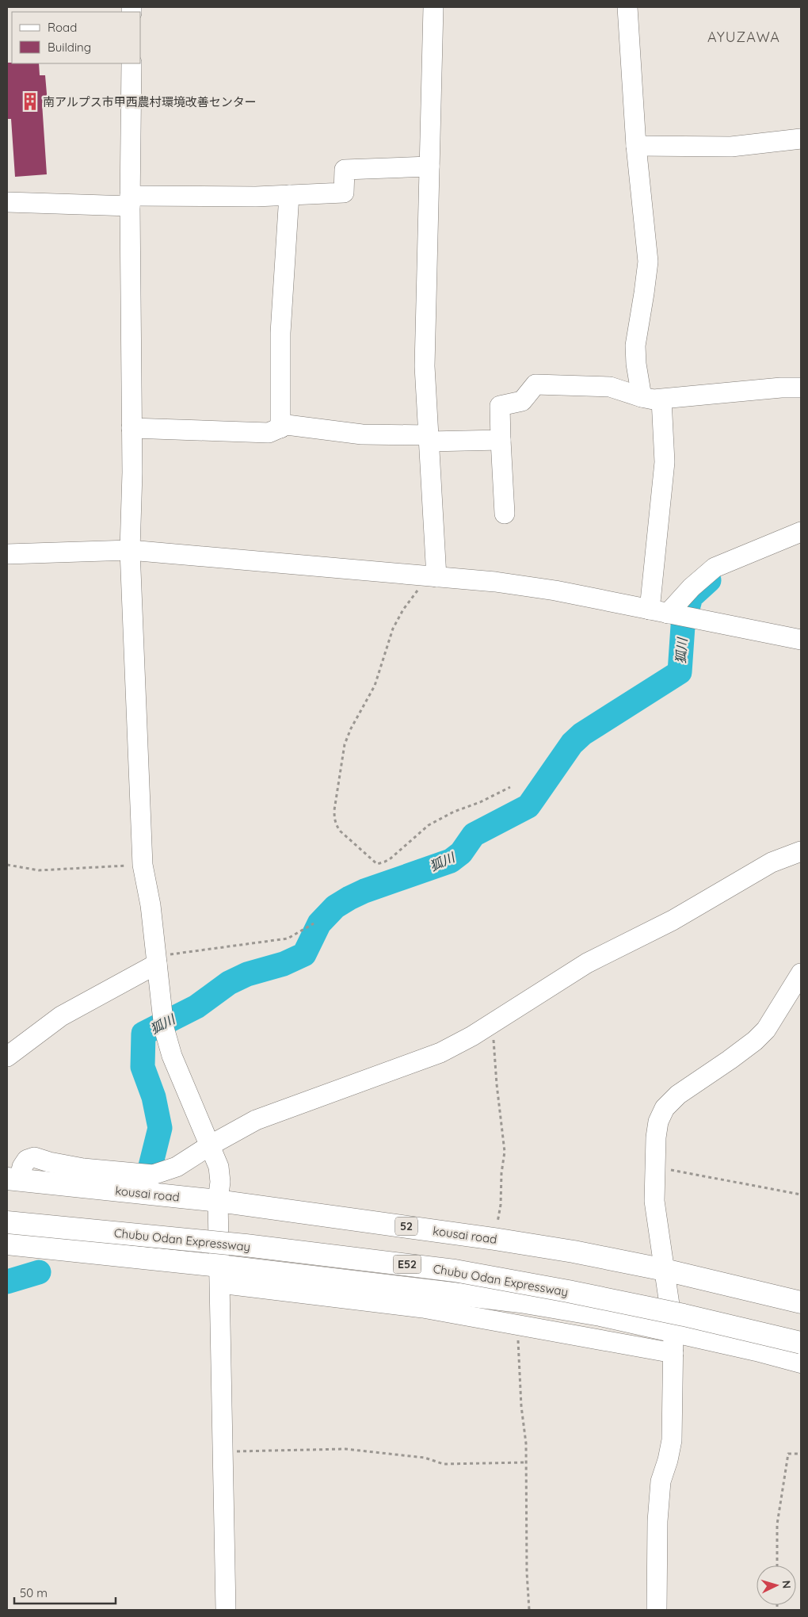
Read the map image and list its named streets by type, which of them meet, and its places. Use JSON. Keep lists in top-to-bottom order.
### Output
{
  "streets": {
    "highway": [
      "kousai road",
      "52",
      "Chubu Odan Expressway",
      "E52"
    ]
  },
  "districts": ["AYUZAWA"],
  "water": ["狐川"],
  "places": {
    "building": ["南アルプス市甲西農村環境改善センター"]
  },
  "legend": ["Road", "Building"],
  "scale_bar": "50 m",
  "north": "right"
}
